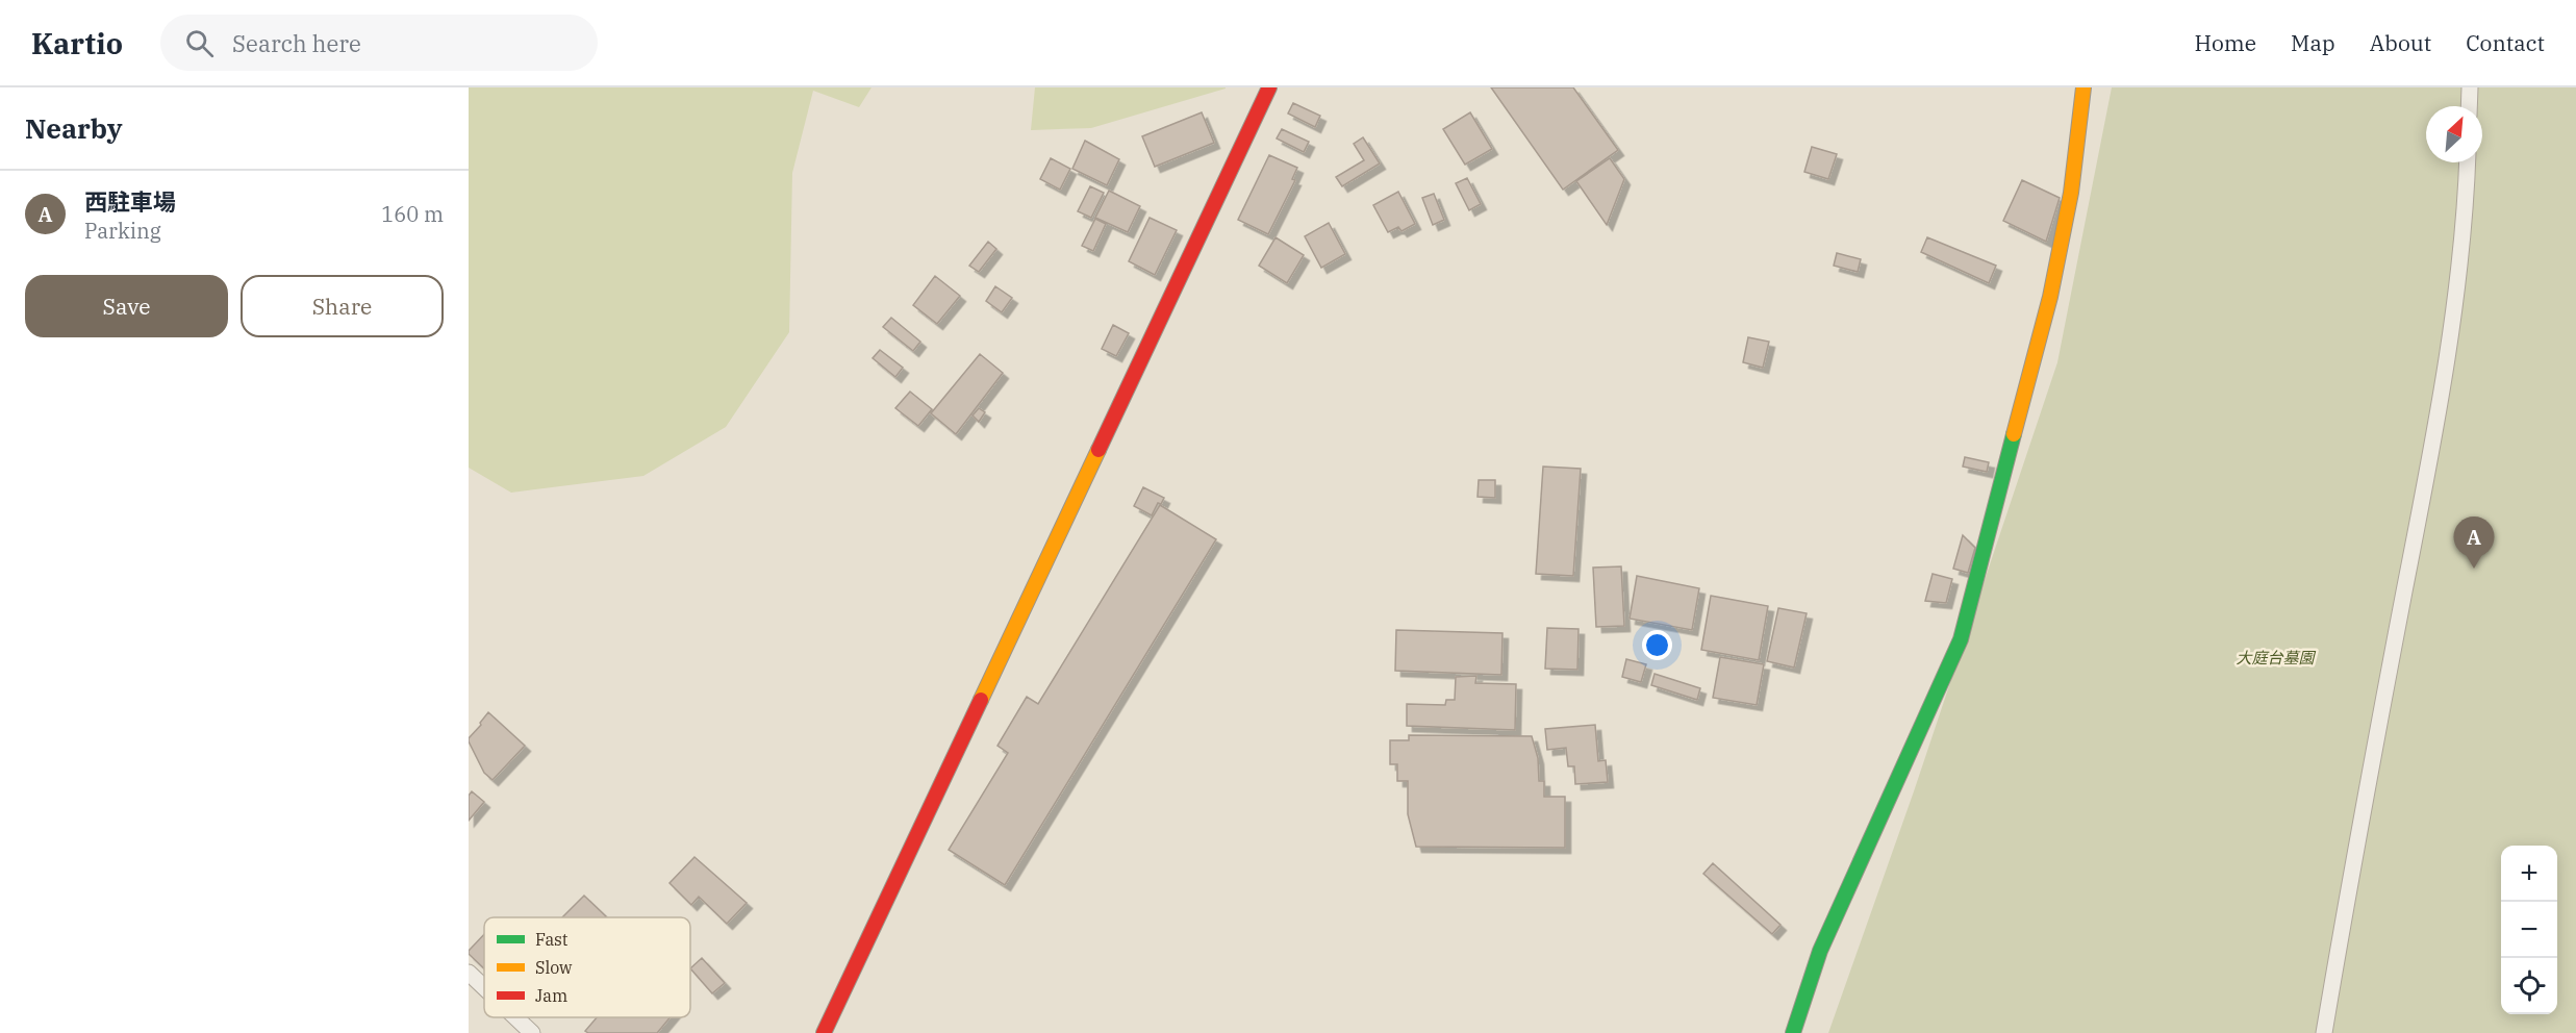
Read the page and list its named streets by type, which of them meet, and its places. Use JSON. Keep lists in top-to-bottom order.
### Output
{
  "parks": ["大庭台墓園"],
  "legend": ["Fast", "Slow", "Jam"],
  "north": "top right",
  "page": {
    "header": "Kartio",
    "search": "Search here",
    "nav": [
      "Home",
      "Map",
      "About",
      "Contact"
    ],
    "heading": "Nearby",
    "list": [
      {
        "mark": "A",
        "name": "西駐車場",
        "note": "Parking",
        "value": "160 m"
      }
    ],
    "buttons": ["Save", "Share"],
    "pins": "A",
    "map_buttons": ["+", "−"]
  }
}
